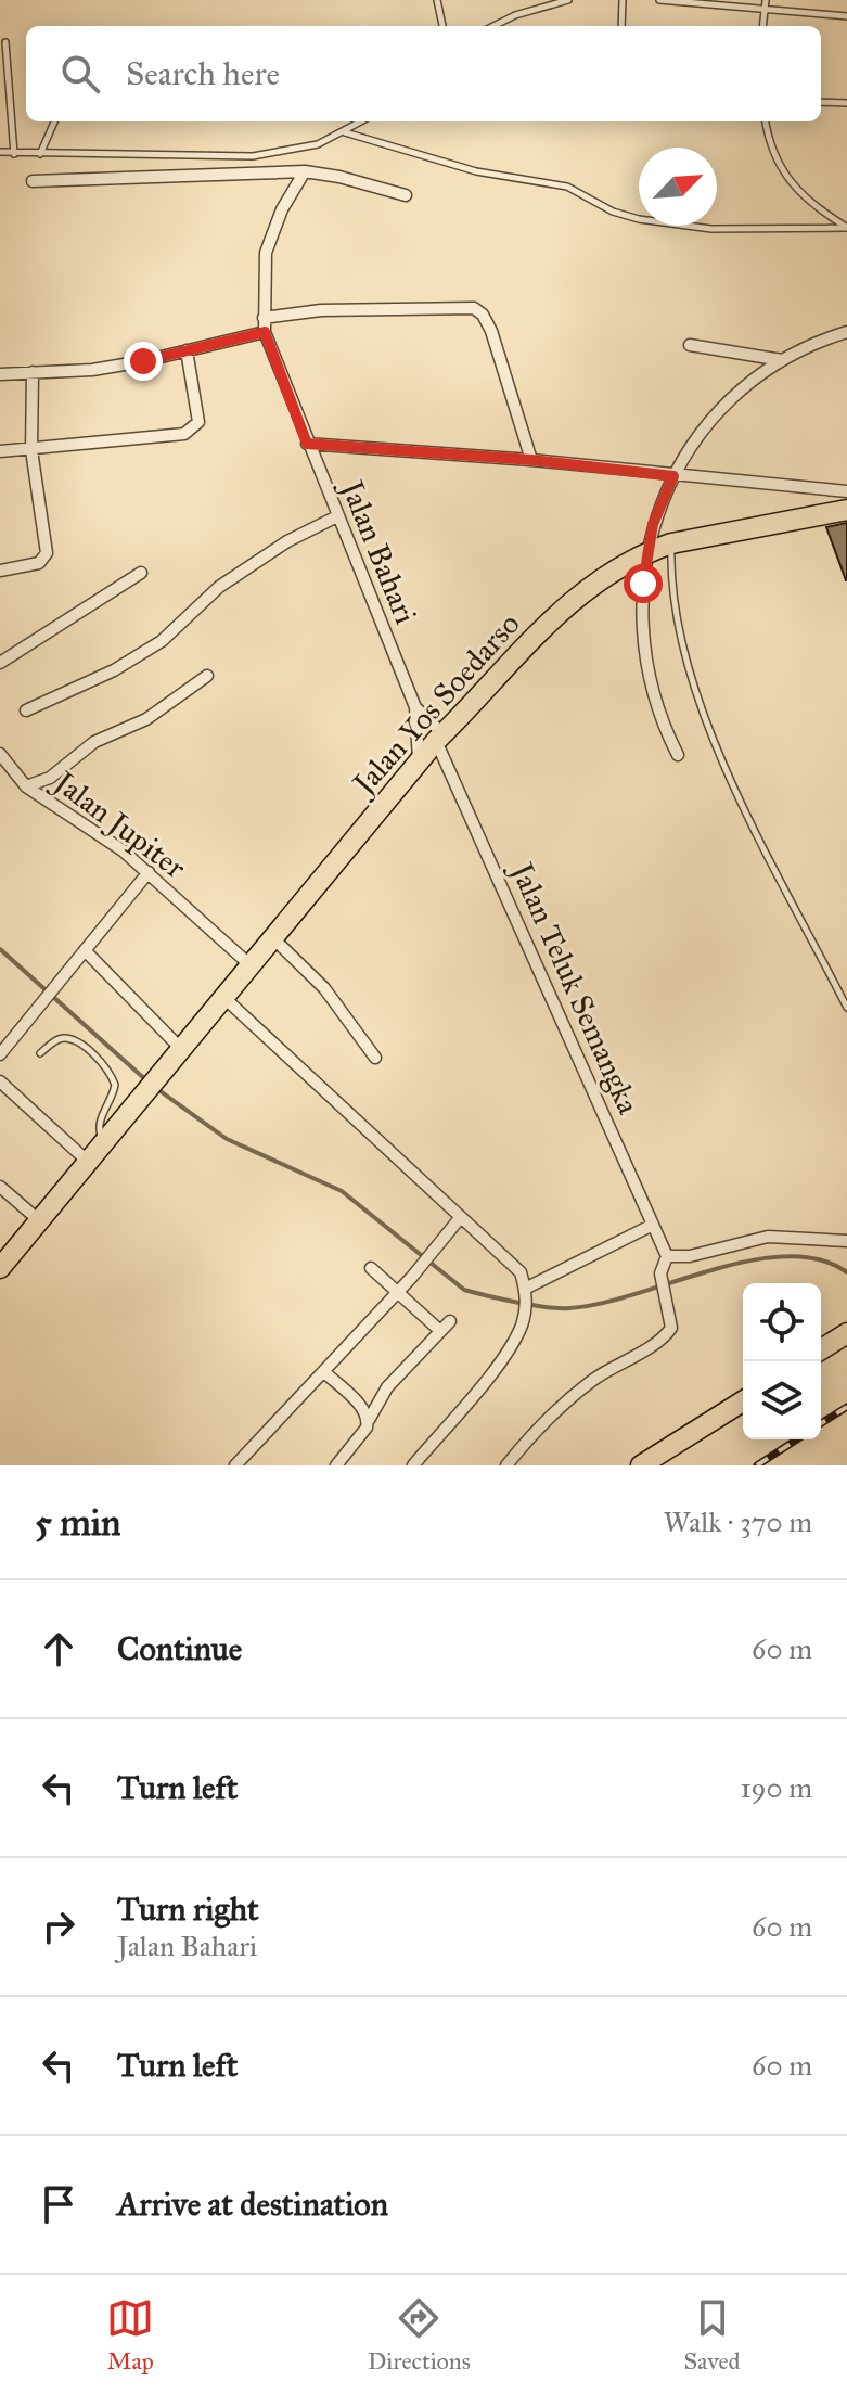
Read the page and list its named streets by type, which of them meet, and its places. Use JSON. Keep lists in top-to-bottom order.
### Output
{
  "streets": {
    "highway": ["Jalan Yos Soedarso"],
    "street": ["Jalan Bahari", "Jalan Jupiter", "Jalan Teluk Semangka"]
  },
  "crossings": [
    ["Jalan Bahari", "Jalan Yos Soedarso"],
    ["Jalan Bahari", "Jalan Teluk Semangka"],
    ["Jalan Yos Soedarso", "Jalan Jupiter"],
    ["Jalan Yos Soedarso", "Jalan Teluk Semangka"]
  ],
  "north": "top right",
  "page": {
    "search": "Search here",
    "heading": ["5 min", "Walk · 370 m"],
    "list": [
      ["Continue", "60 m"],
      ["Turn left", "190 m"],
      ["Turn right", "Jalan Bahari", "60 m"],
      ["Turn left", "60 m"],
      "Arrive at destination"
    ],
    "nav": ["Map", "Directions", "Saved"]
  }
}
